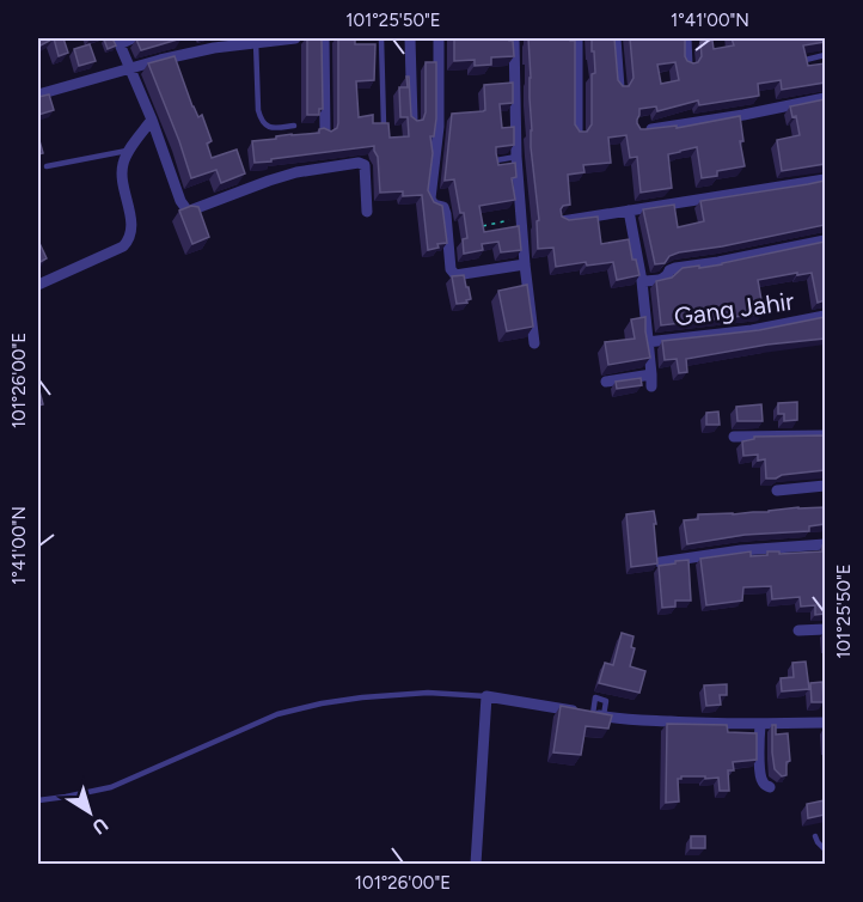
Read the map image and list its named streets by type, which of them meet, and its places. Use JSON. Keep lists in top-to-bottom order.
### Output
{
  "streets": {
    "street": ["Gang Jahir"]
  },
  "north": "bottom right",
  "coordinates": ["101°25'50\"E", "1°41'00\"N", "101°26'00\"E"]
}
